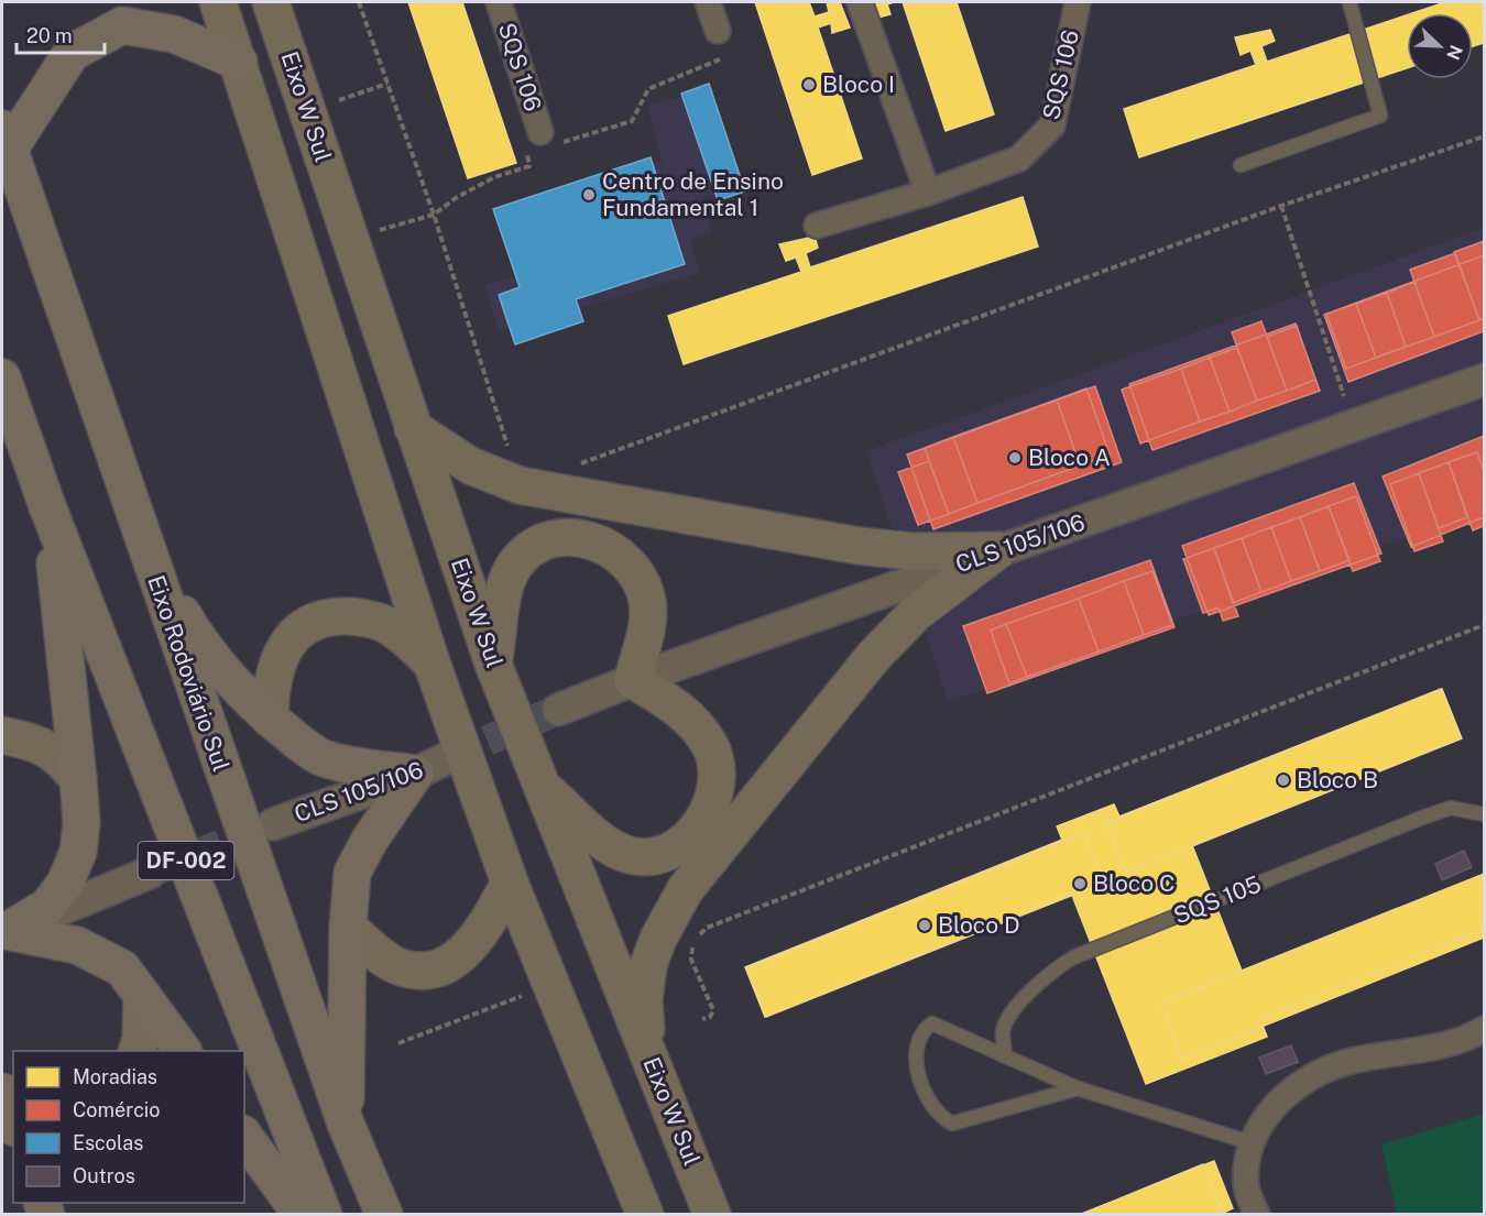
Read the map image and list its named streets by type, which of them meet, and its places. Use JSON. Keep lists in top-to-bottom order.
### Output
{
  "streets": {
    "highway": ["Eixo Rodoviário Sul", "DF-002"],
    "main road": ["Eixo W Sul"],
    "street": ["SQS 106", "CLS 105/106"],
    "lane": ["SQS 105"]
  },
  "places": [
    "Bloco I",
    "Centro de Ensino Fundamental 1",
    "Bloco A",
    "Bloco B",
    "Bloco C",
    "Bloco D"
  ],
  "legend": [
    "Moradias",
    "Comércio",
    "Escolas",
    "Outros"
  ],
  "scale_bar": "20 m",
  "north": "bottom right"
}
